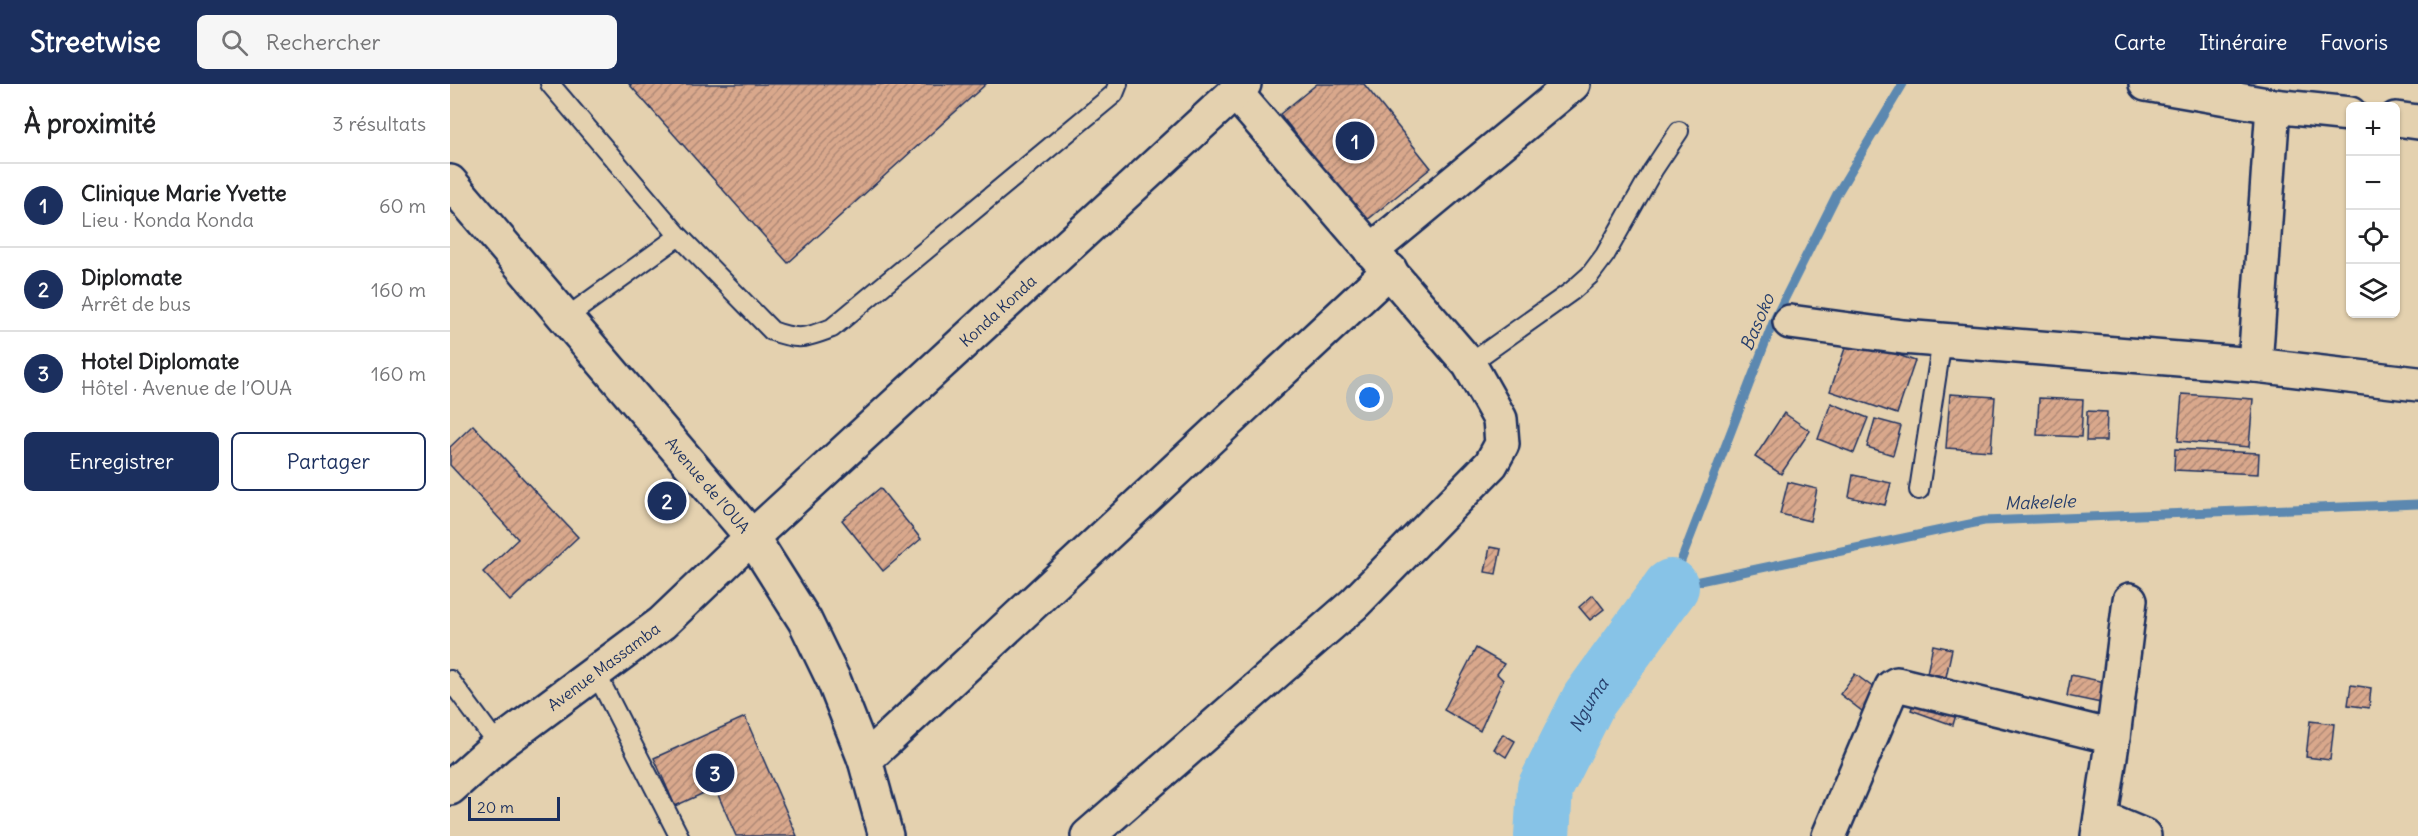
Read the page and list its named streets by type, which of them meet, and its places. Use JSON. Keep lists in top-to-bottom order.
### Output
{
  "streets": {
    "street": ["Konda Konda", "Avenue de l’OUA", "Avenue Massamba"]
  },
  "crossings": [
    ["Konda Konda", "Avenue de l’OUA"],
    ["Konda Konda", "Avenue Massamba"],
    ["Avenue de l’OUA", "Avenue Massamba"]
  ],
  "water": ["Basoko", "Makelele", "Nguma"],
  "scale_bar": "20 m",
  "page": {
    "header": "Streetwise",
    "search": "Rechercher",
    "nav": ["Carte", "Itinéraire", "Favoris"],
    "heading": ["À proximité", "3 résultats"],
    "map_buttons": ["+", "−"],
    "pins": ["1", "2", "3"],
    "list": [
      {
        "mark": "1",
        "name": "Clinique Marie Yvette",
        "note": "Lieu · Konda Konda",
        "value": "60 m"
      },
      {
        "mark": "2",
        "name": "Diplomate",
        "note": "Arrêt de bus",
        "value": "160 m"
      },
      {
        "mark": "3",
        "name": "Hotel Diplomate",
        "note": "Hôtel · Avenue de l’OUA",
        "value": "160 m"
      }
    ],
    "buttons": ["Enregistrer", "Partager"],
    "scale": "20 m"
  }
}
